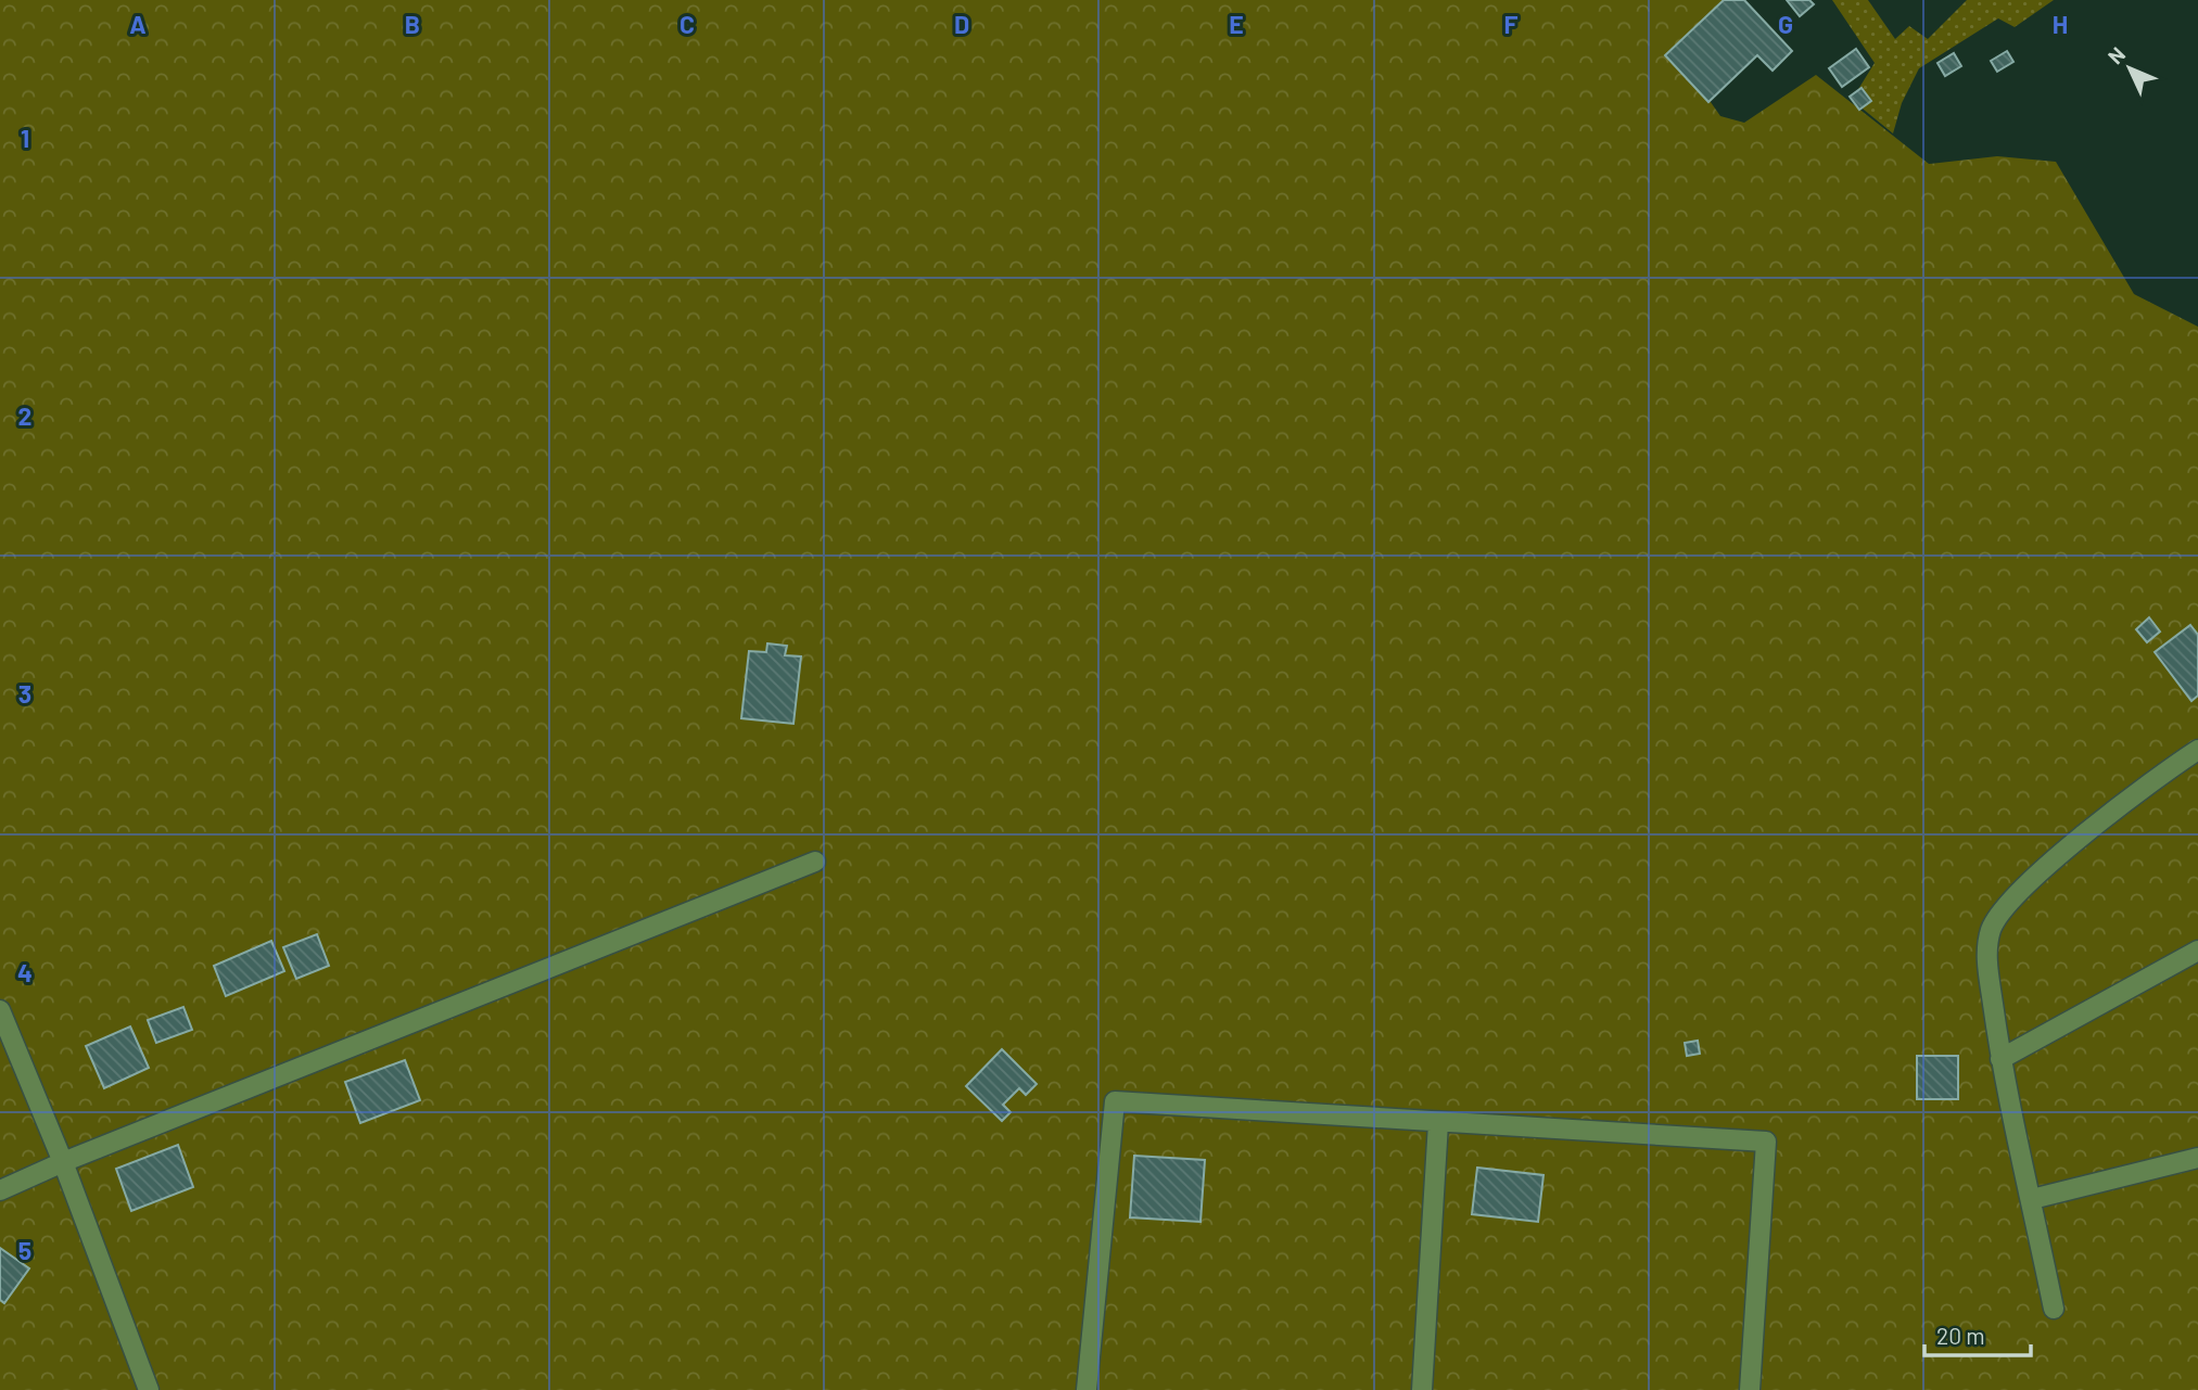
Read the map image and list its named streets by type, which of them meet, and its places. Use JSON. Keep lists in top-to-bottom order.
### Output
{
  "scale_bar": "20 m",
  "north": "top left",
  "grid": {
    "columns": [
      "A",
      "B",
      "C",
      "D",
      "E",
      "F",
      "G",
      "H"
    ],
    "rows": [
      "1",
      "2",
      "3",
      "4",
      "5"
    ]
  }
}
